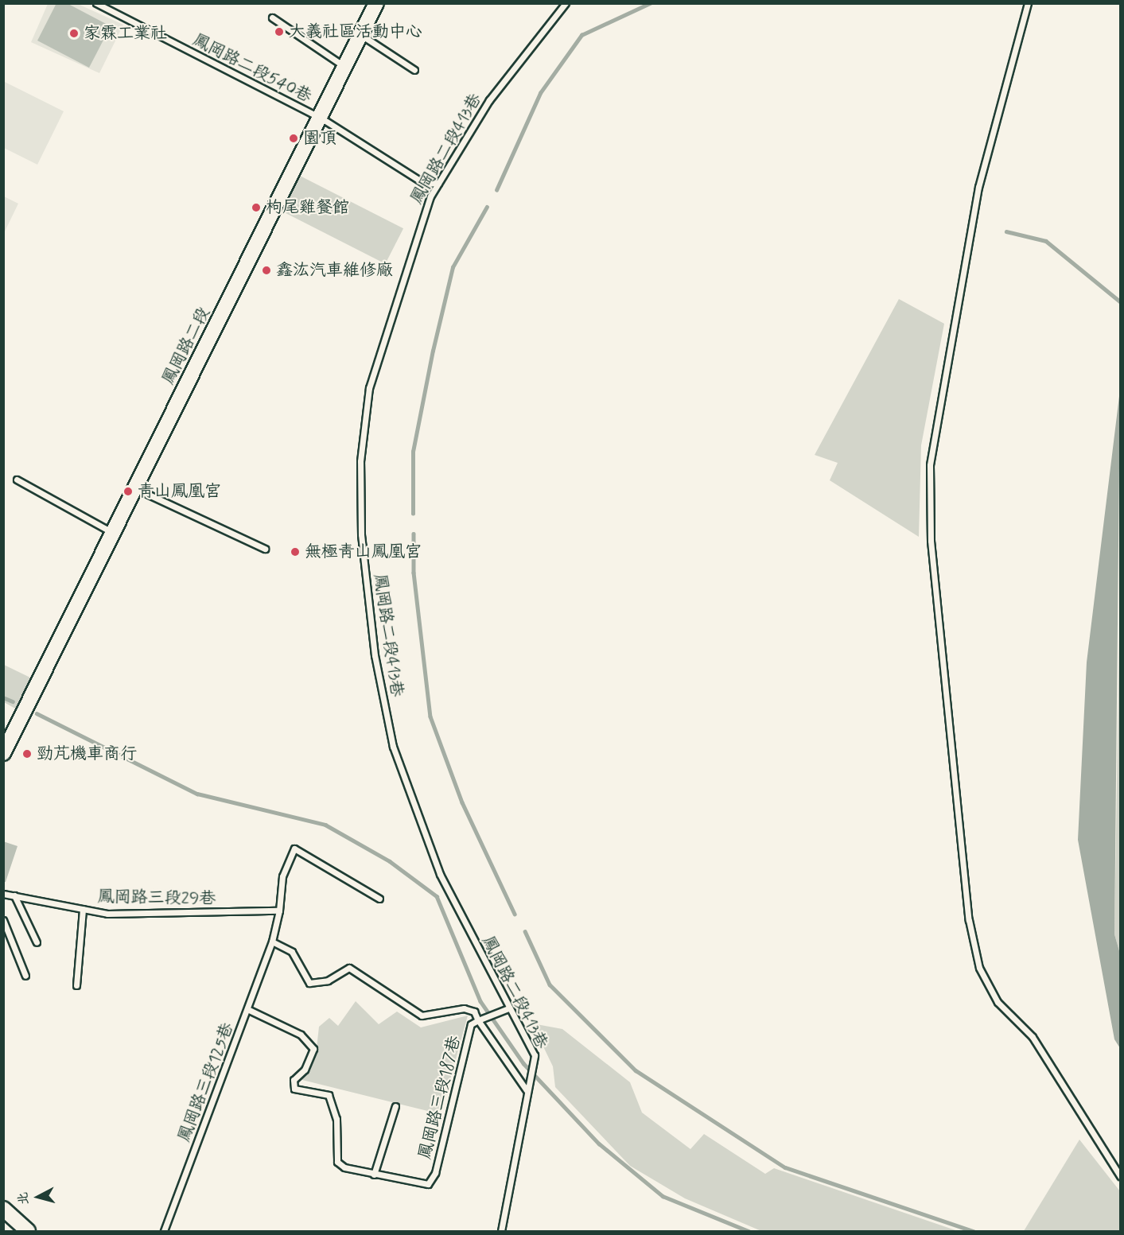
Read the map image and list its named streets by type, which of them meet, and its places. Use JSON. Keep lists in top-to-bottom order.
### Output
{
  "streets": {
    "street": ["鳳岡路二段"],
    "lane": [
      "鳳岡路二段540巷",
      "鳳岡路二段413巷",
      "鳳岡路三段29巷",
      "鳳岡路三段125巷",
      "鳳岡路三段187巷"
    ]
  },
  "crossings": [
    ["鳳岡路二段540巷", "鳳岡路二段413巷"],
    ["鳳岡路二段540巷", "鳳岡路二段"],
    ["鳳岡路二段413巷", "鳳岡路三段187巷"],
    ["鳳岡路三段125巷", "鳳岡路三段187巷"]
  ],
  "places": [
    "大義社區活動中心",
    "家霖工業社",
    "園頂",
    "枸尾雞餐館",
    "鑫汯汽車維修廠",
    "青山鳳凰宮",
    "無極青山鳳凰宮",
    "勁芃機車商行"
  ],
  "north": "left"
}
